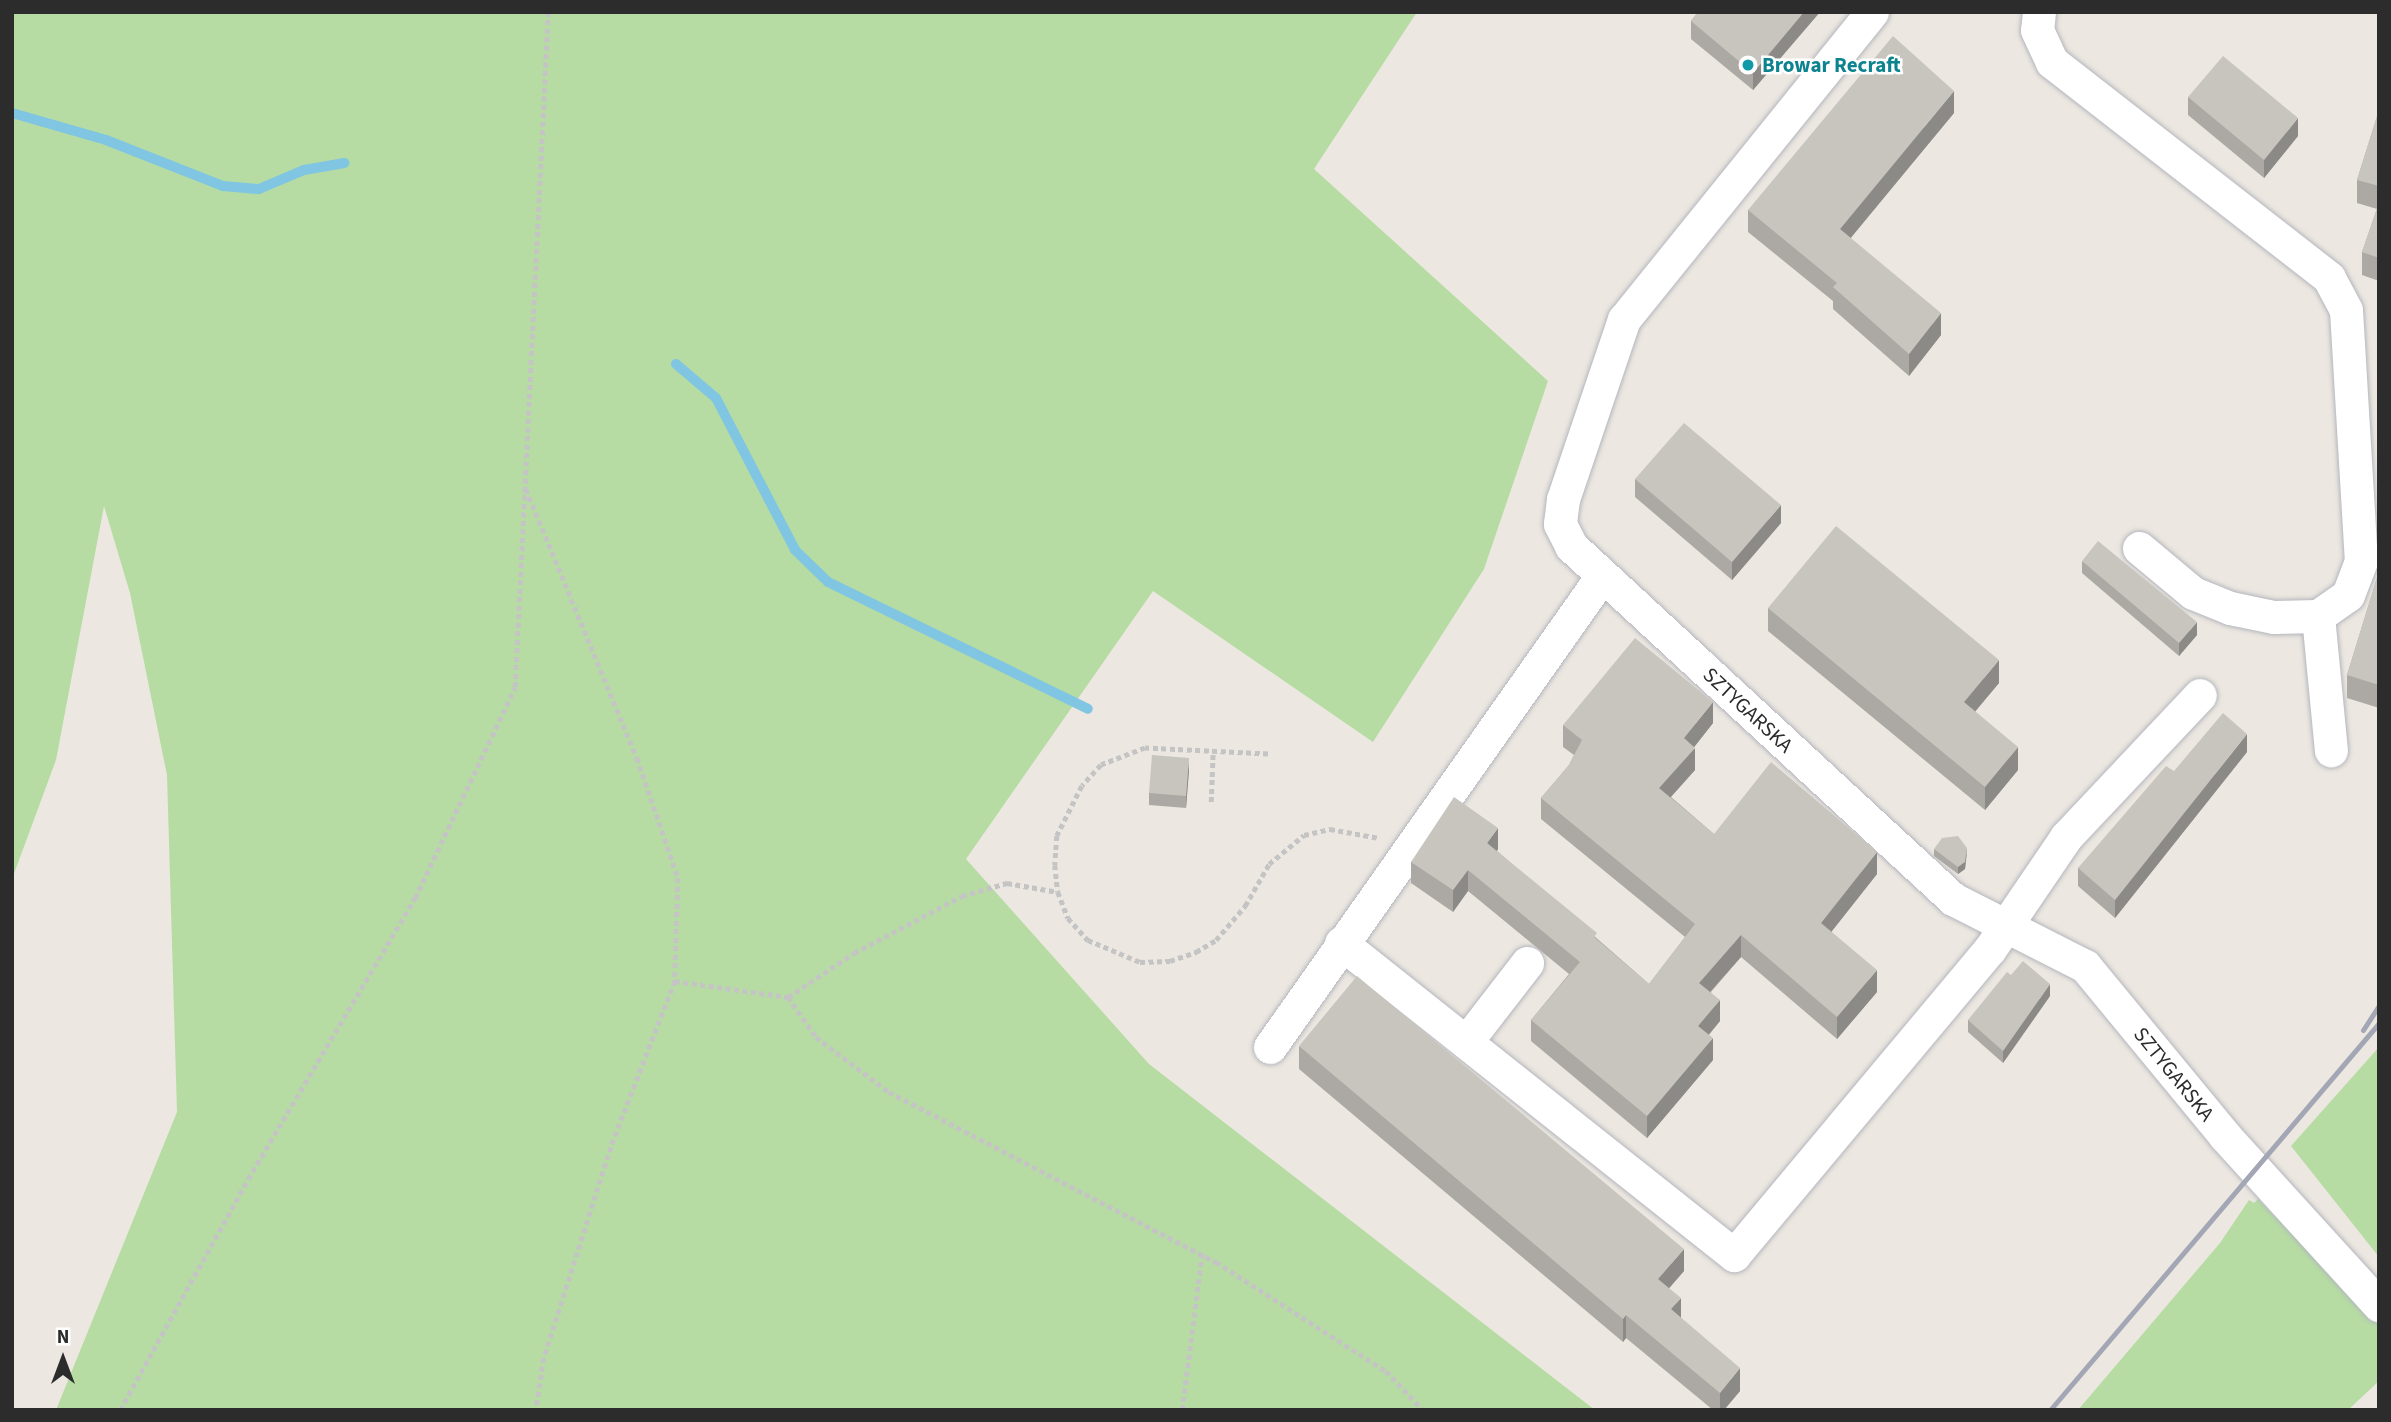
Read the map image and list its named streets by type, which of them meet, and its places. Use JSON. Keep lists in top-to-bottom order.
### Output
{
  "streets": {
    "street": ["SZTYGARSKA"]
  },
  "places": ["Browar Recraft"],
  "north": "top"
}
